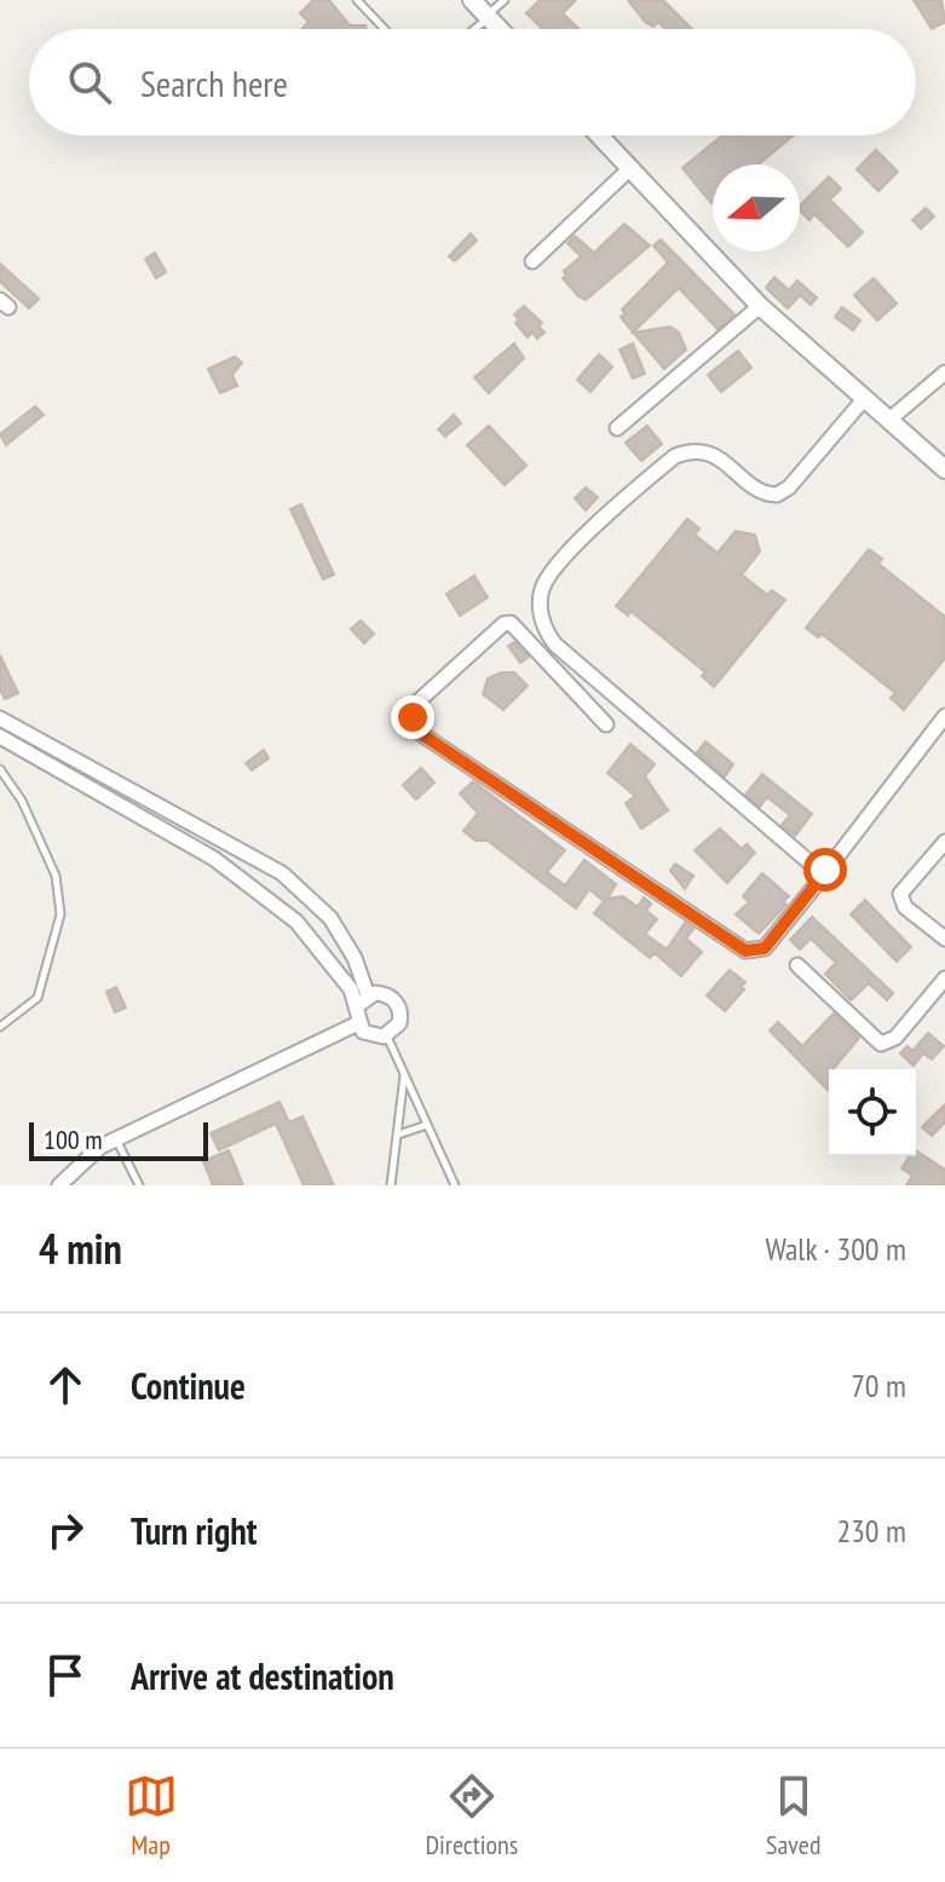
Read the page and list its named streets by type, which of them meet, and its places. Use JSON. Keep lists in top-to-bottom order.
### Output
{
  "scale_bar": "100 m",
  "north": "left",
  "page": {
    "search": "Search here",
    "scale": "100 m",
    "heading": ["4 min", "Walk · 300 m"],
    "list": [
      ["Continue", "70 m"],
      ["Turn right", "230 m"],
      "Arrive at destination"
    ],
    "nav": ["Map", "Directions", "Saved"]
  }
}
